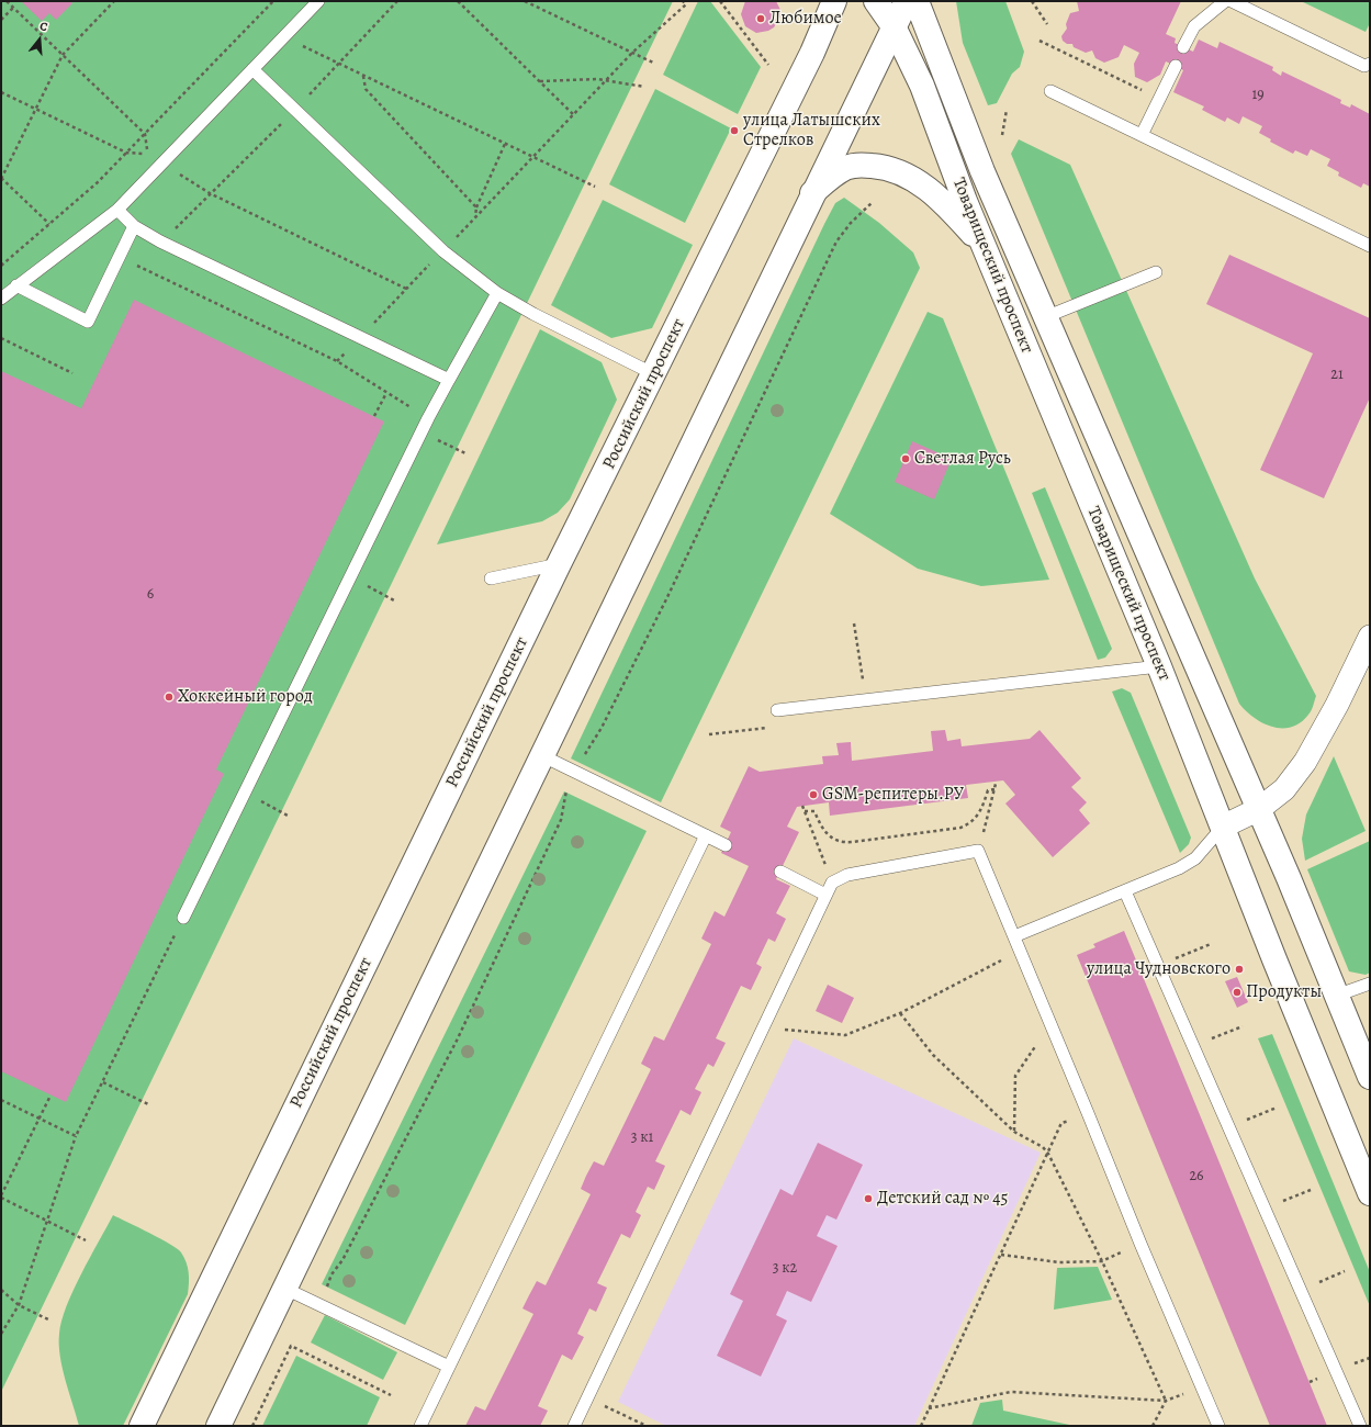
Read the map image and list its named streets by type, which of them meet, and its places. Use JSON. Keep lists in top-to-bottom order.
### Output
{
  "streets": {
    "main road": ["Товарищеский проспект", "Российский проспект"]
  },
  "places": [
    "Любимое",
    "улица Латышских Стрелков",
    "Светлая Русь",
    "Хоккейный город",
    "GSM-репитеры.РУ",
    "улица Чудновского",
    "Продукты",
    "Детский сад № 45"
  ],
  "house_numbers": [
    "19",
    "21",
    "6",
    "3 к1",
    "26",
    "3 к2"
  ],
  "north": "top"
}
